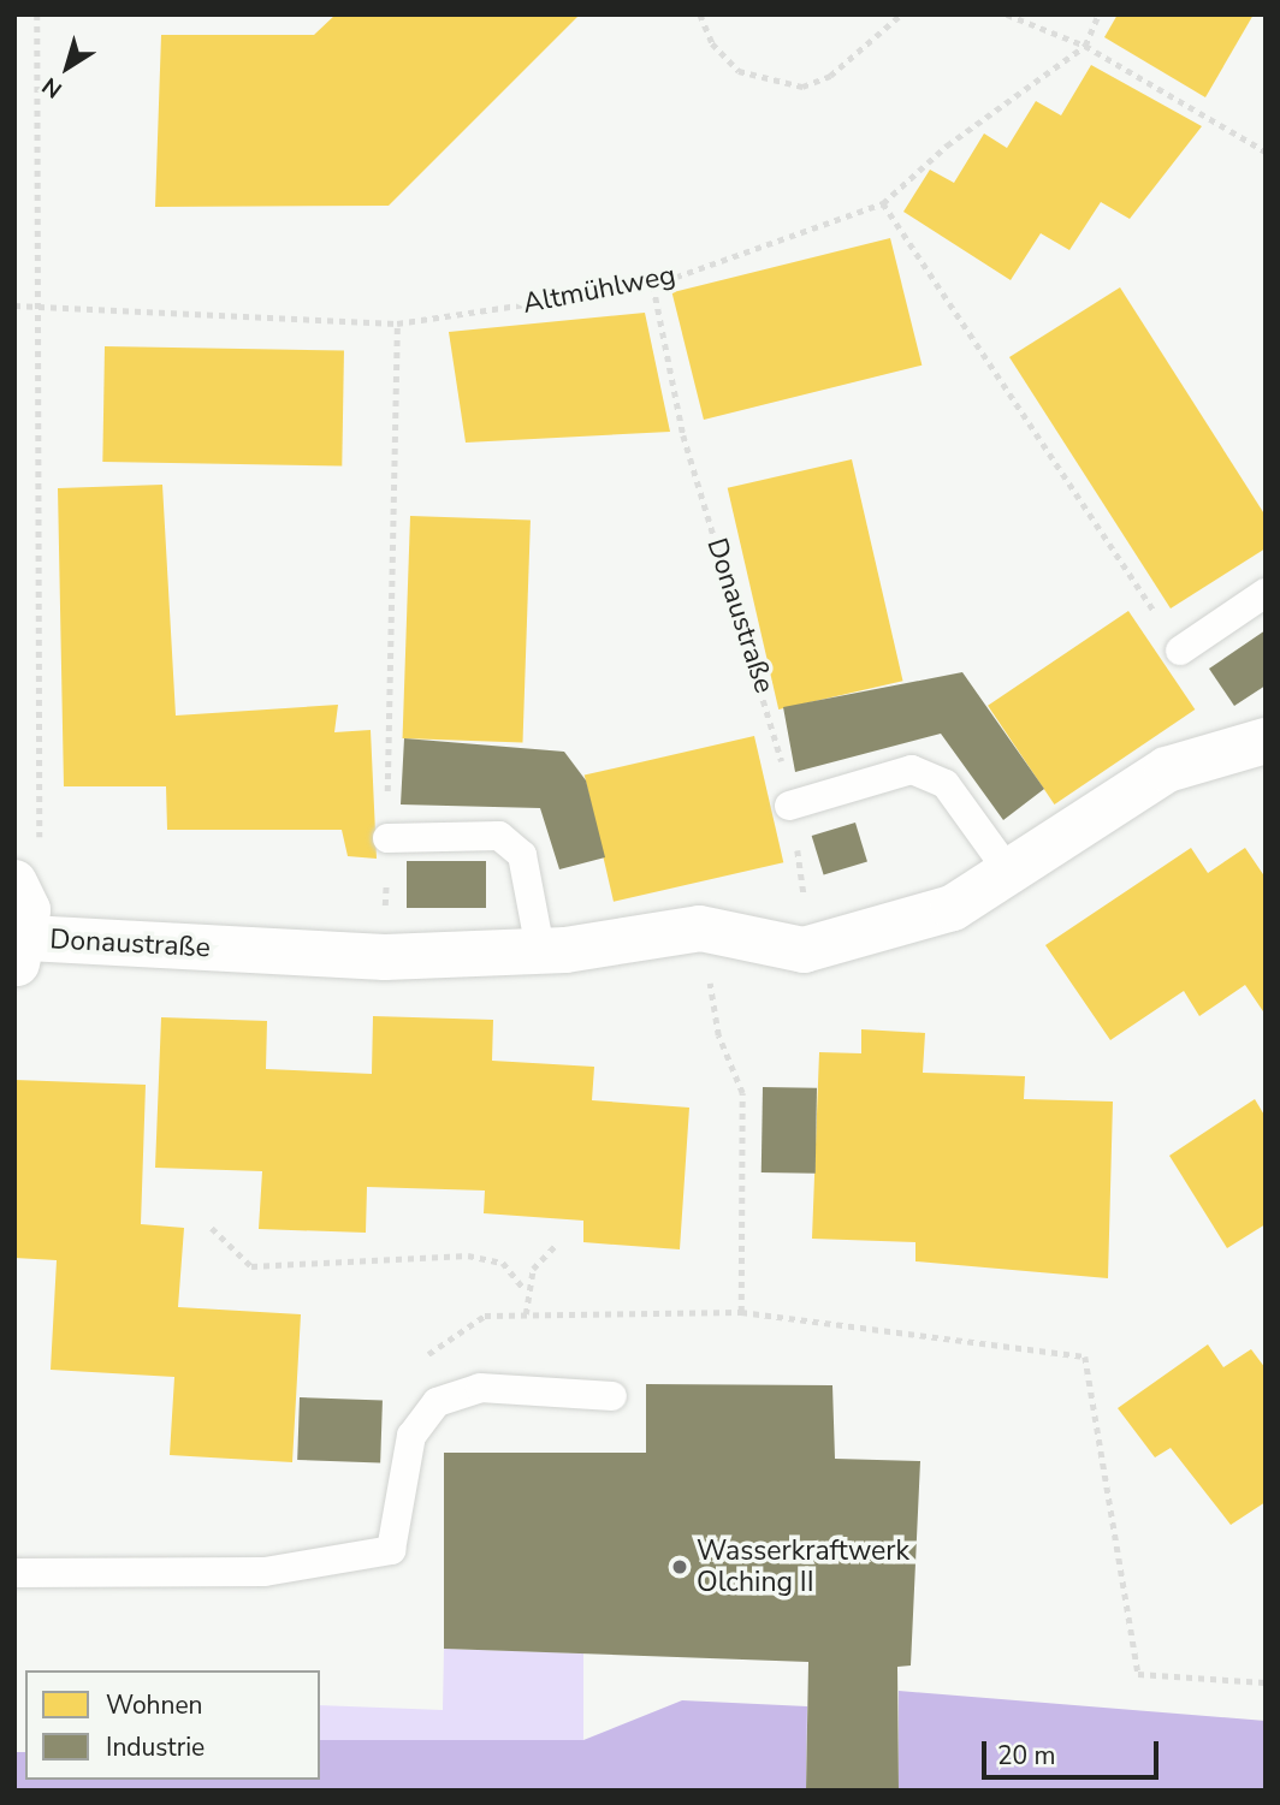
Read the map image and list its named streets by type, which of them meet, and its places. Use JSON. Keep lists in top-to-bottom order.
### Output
{
  "streets": {
    "street": ["Donaustraße"],
    "path": ["Altmühlweg"]
  },
  "crossings": [
    ["Altmühlweg", "Donaustraße"]
  ],
  "places": ["Wasserkraftwerk Olching II"],
  "legend": ["Wohnen", "Industrie"],
  "scale_bar": "20 m",
  "north": "bottom left"
}
